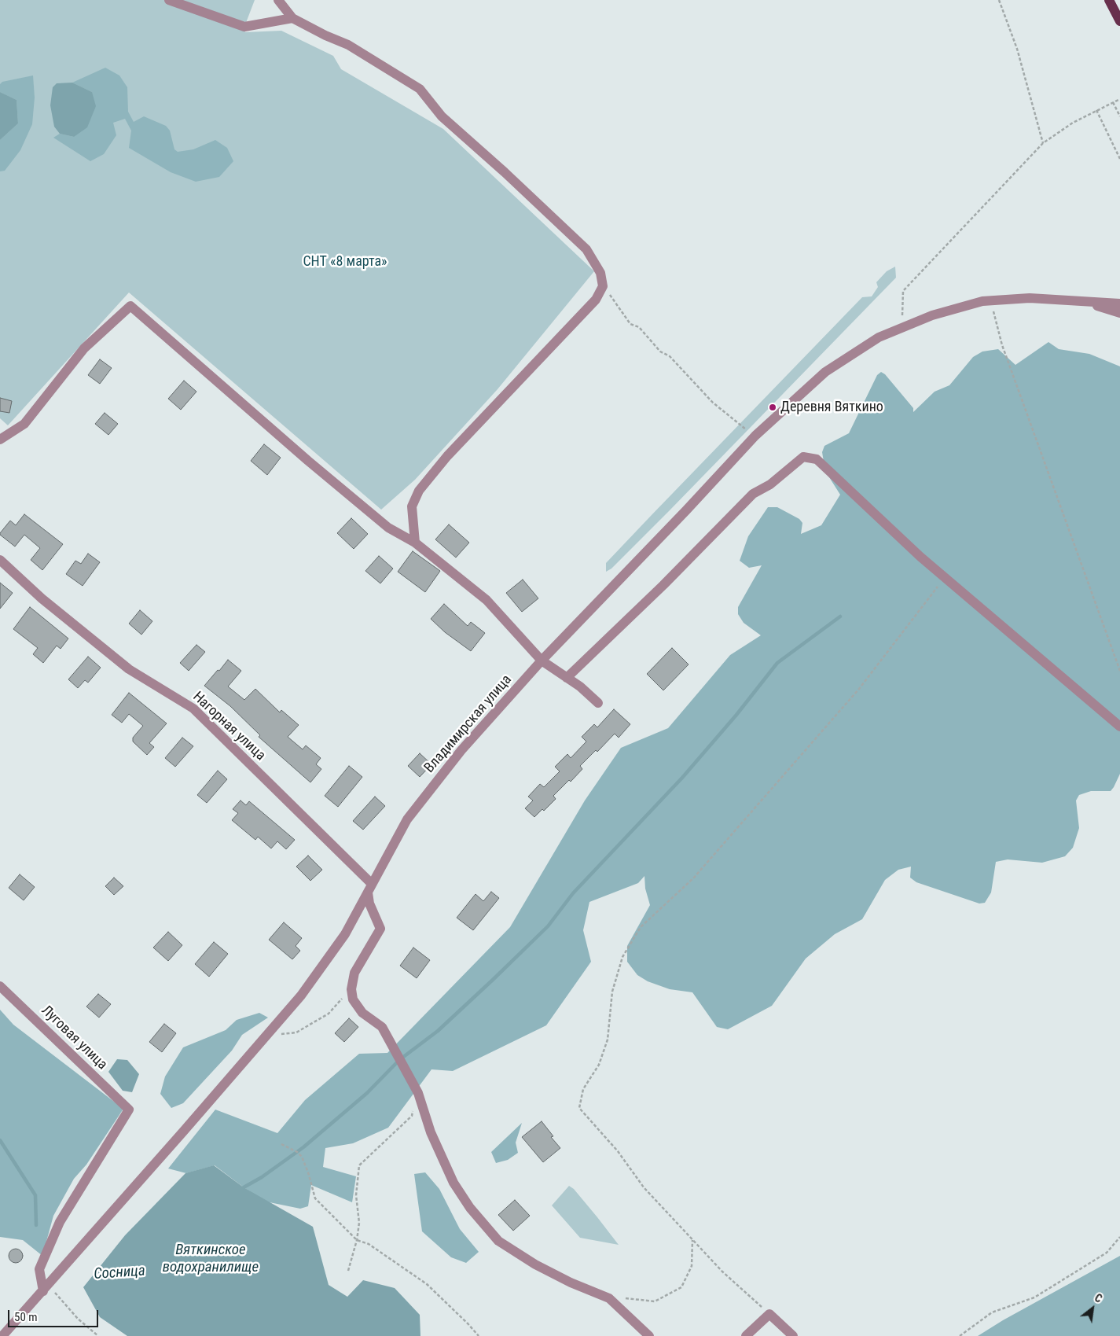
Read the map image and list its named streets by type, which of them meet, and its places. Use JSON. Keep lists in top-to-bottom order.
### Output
{
  "streets": {
    "street": ["Владимирская улица", "Нагорная улица", "Луговая улица"]
  },
  "crossings": [
    ["Владимирская улица", "Нагорная улица"],
    ["Владимирская улица", "Луговая улица"]
  ],
  "water": ["Вяткинское водохранилище", "Сосница"],
  "parks": ["СНТ «8 марта»"],
  "places": ["Деревня Вяткино"],
  "scale_bar": "50 m",
  "north": "top right"
}
